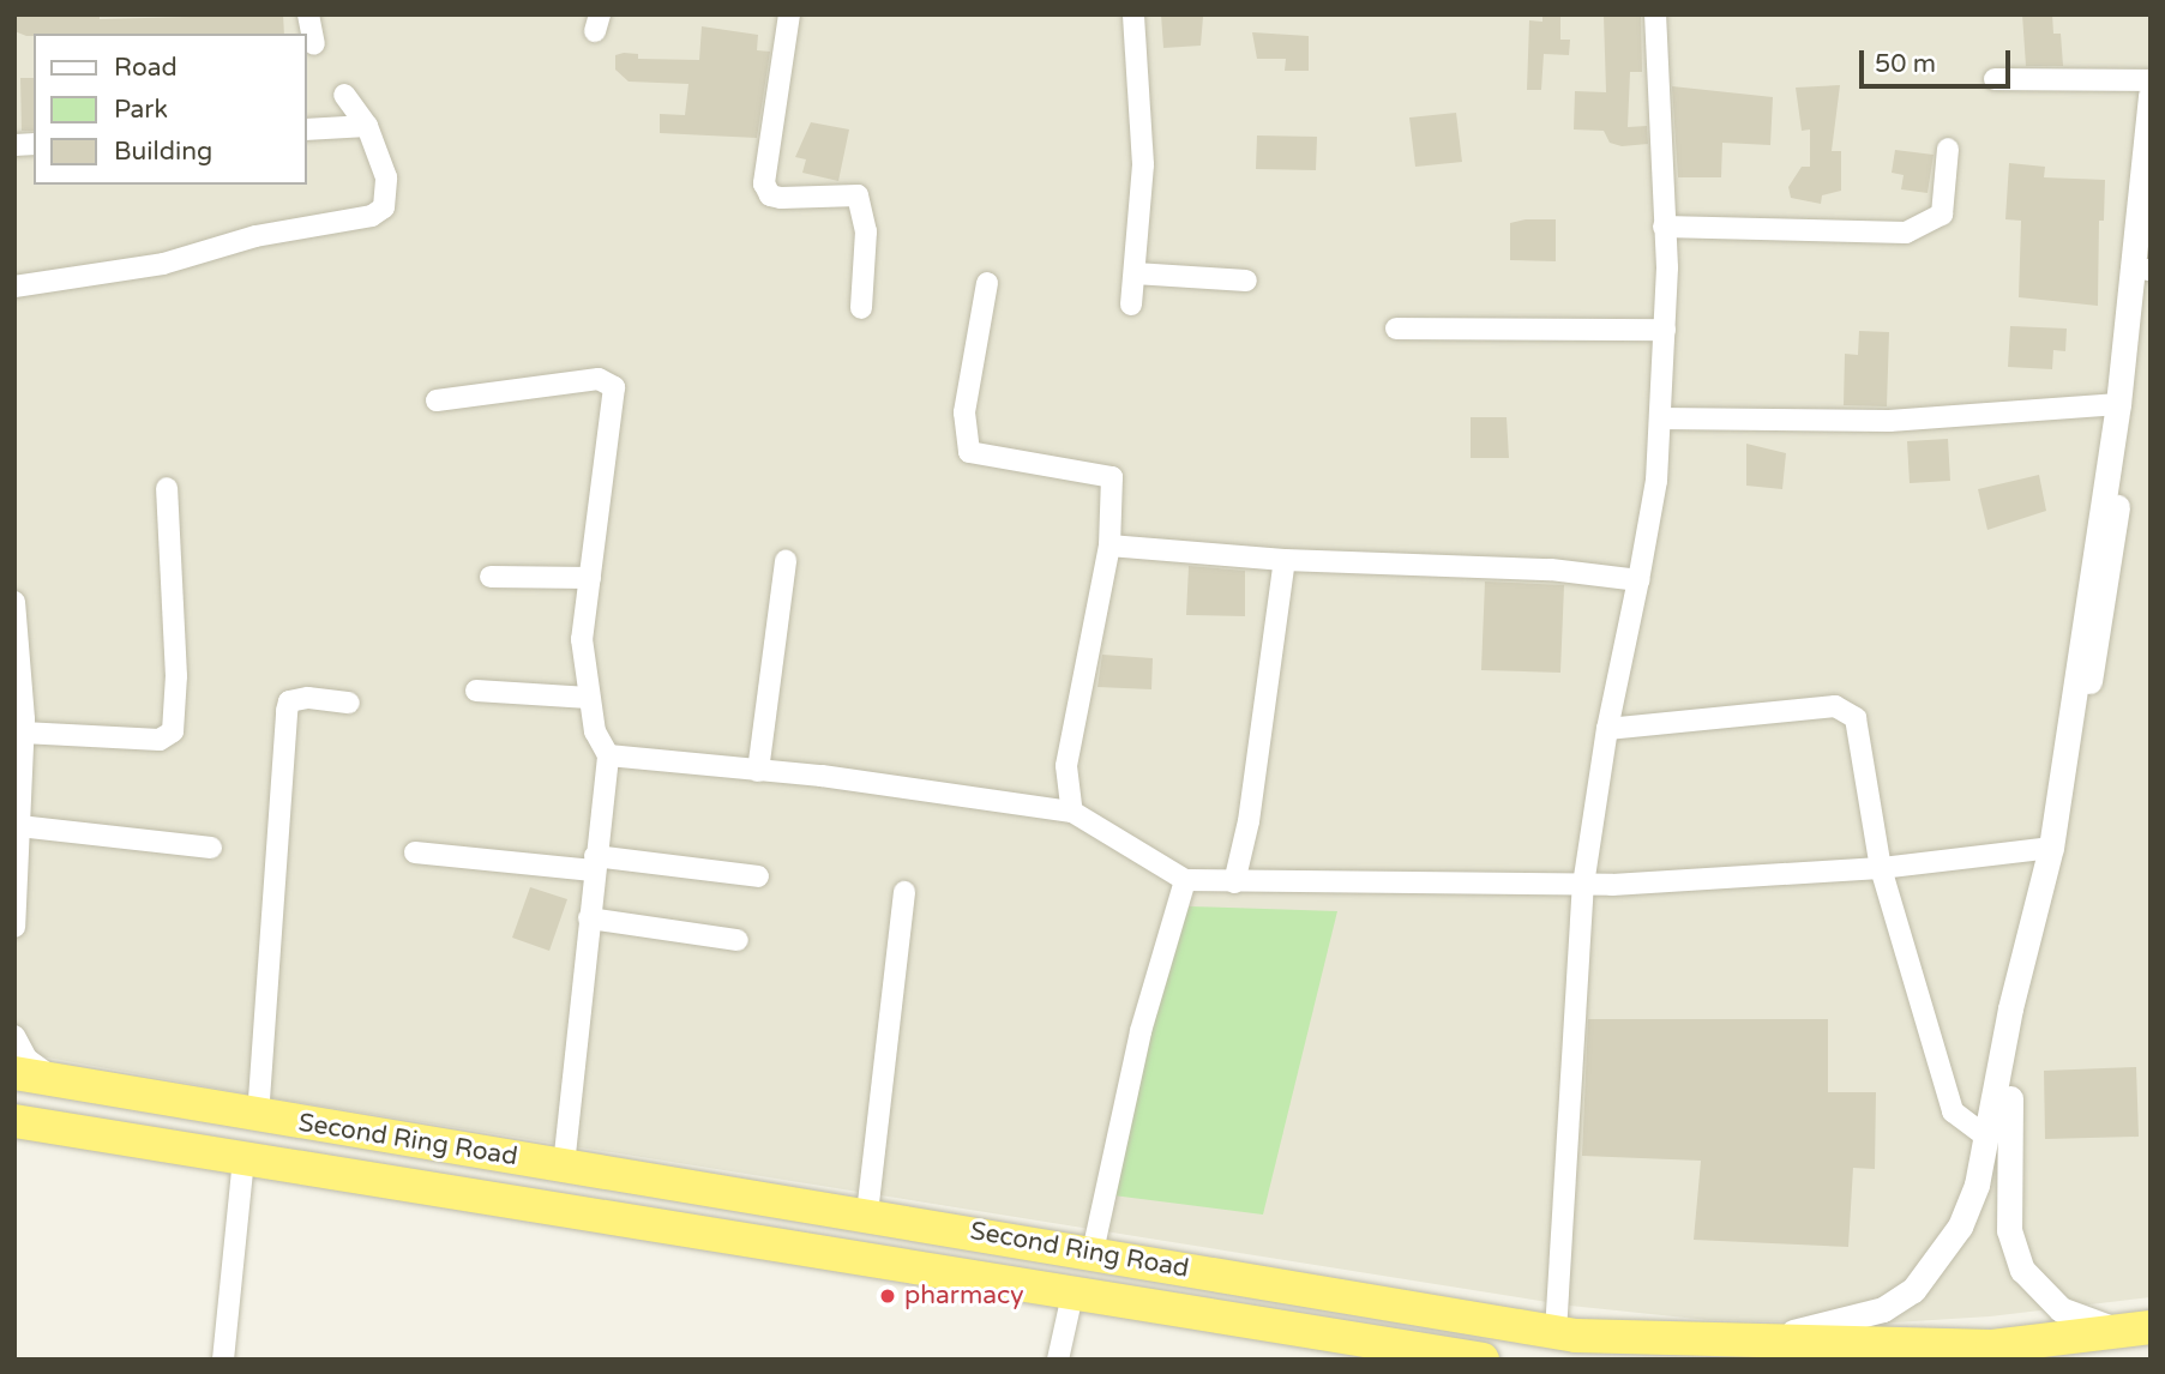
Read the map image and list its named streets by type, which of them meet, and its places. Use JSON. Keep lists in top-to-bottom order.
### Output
{
  "streets": {
    "highway": ["Second Ring Road"]
  },
  "places": ["pharmacy"],
  "legend": ["Road", "Park", "Building"],
  "scale_bar": "50 m"
}
